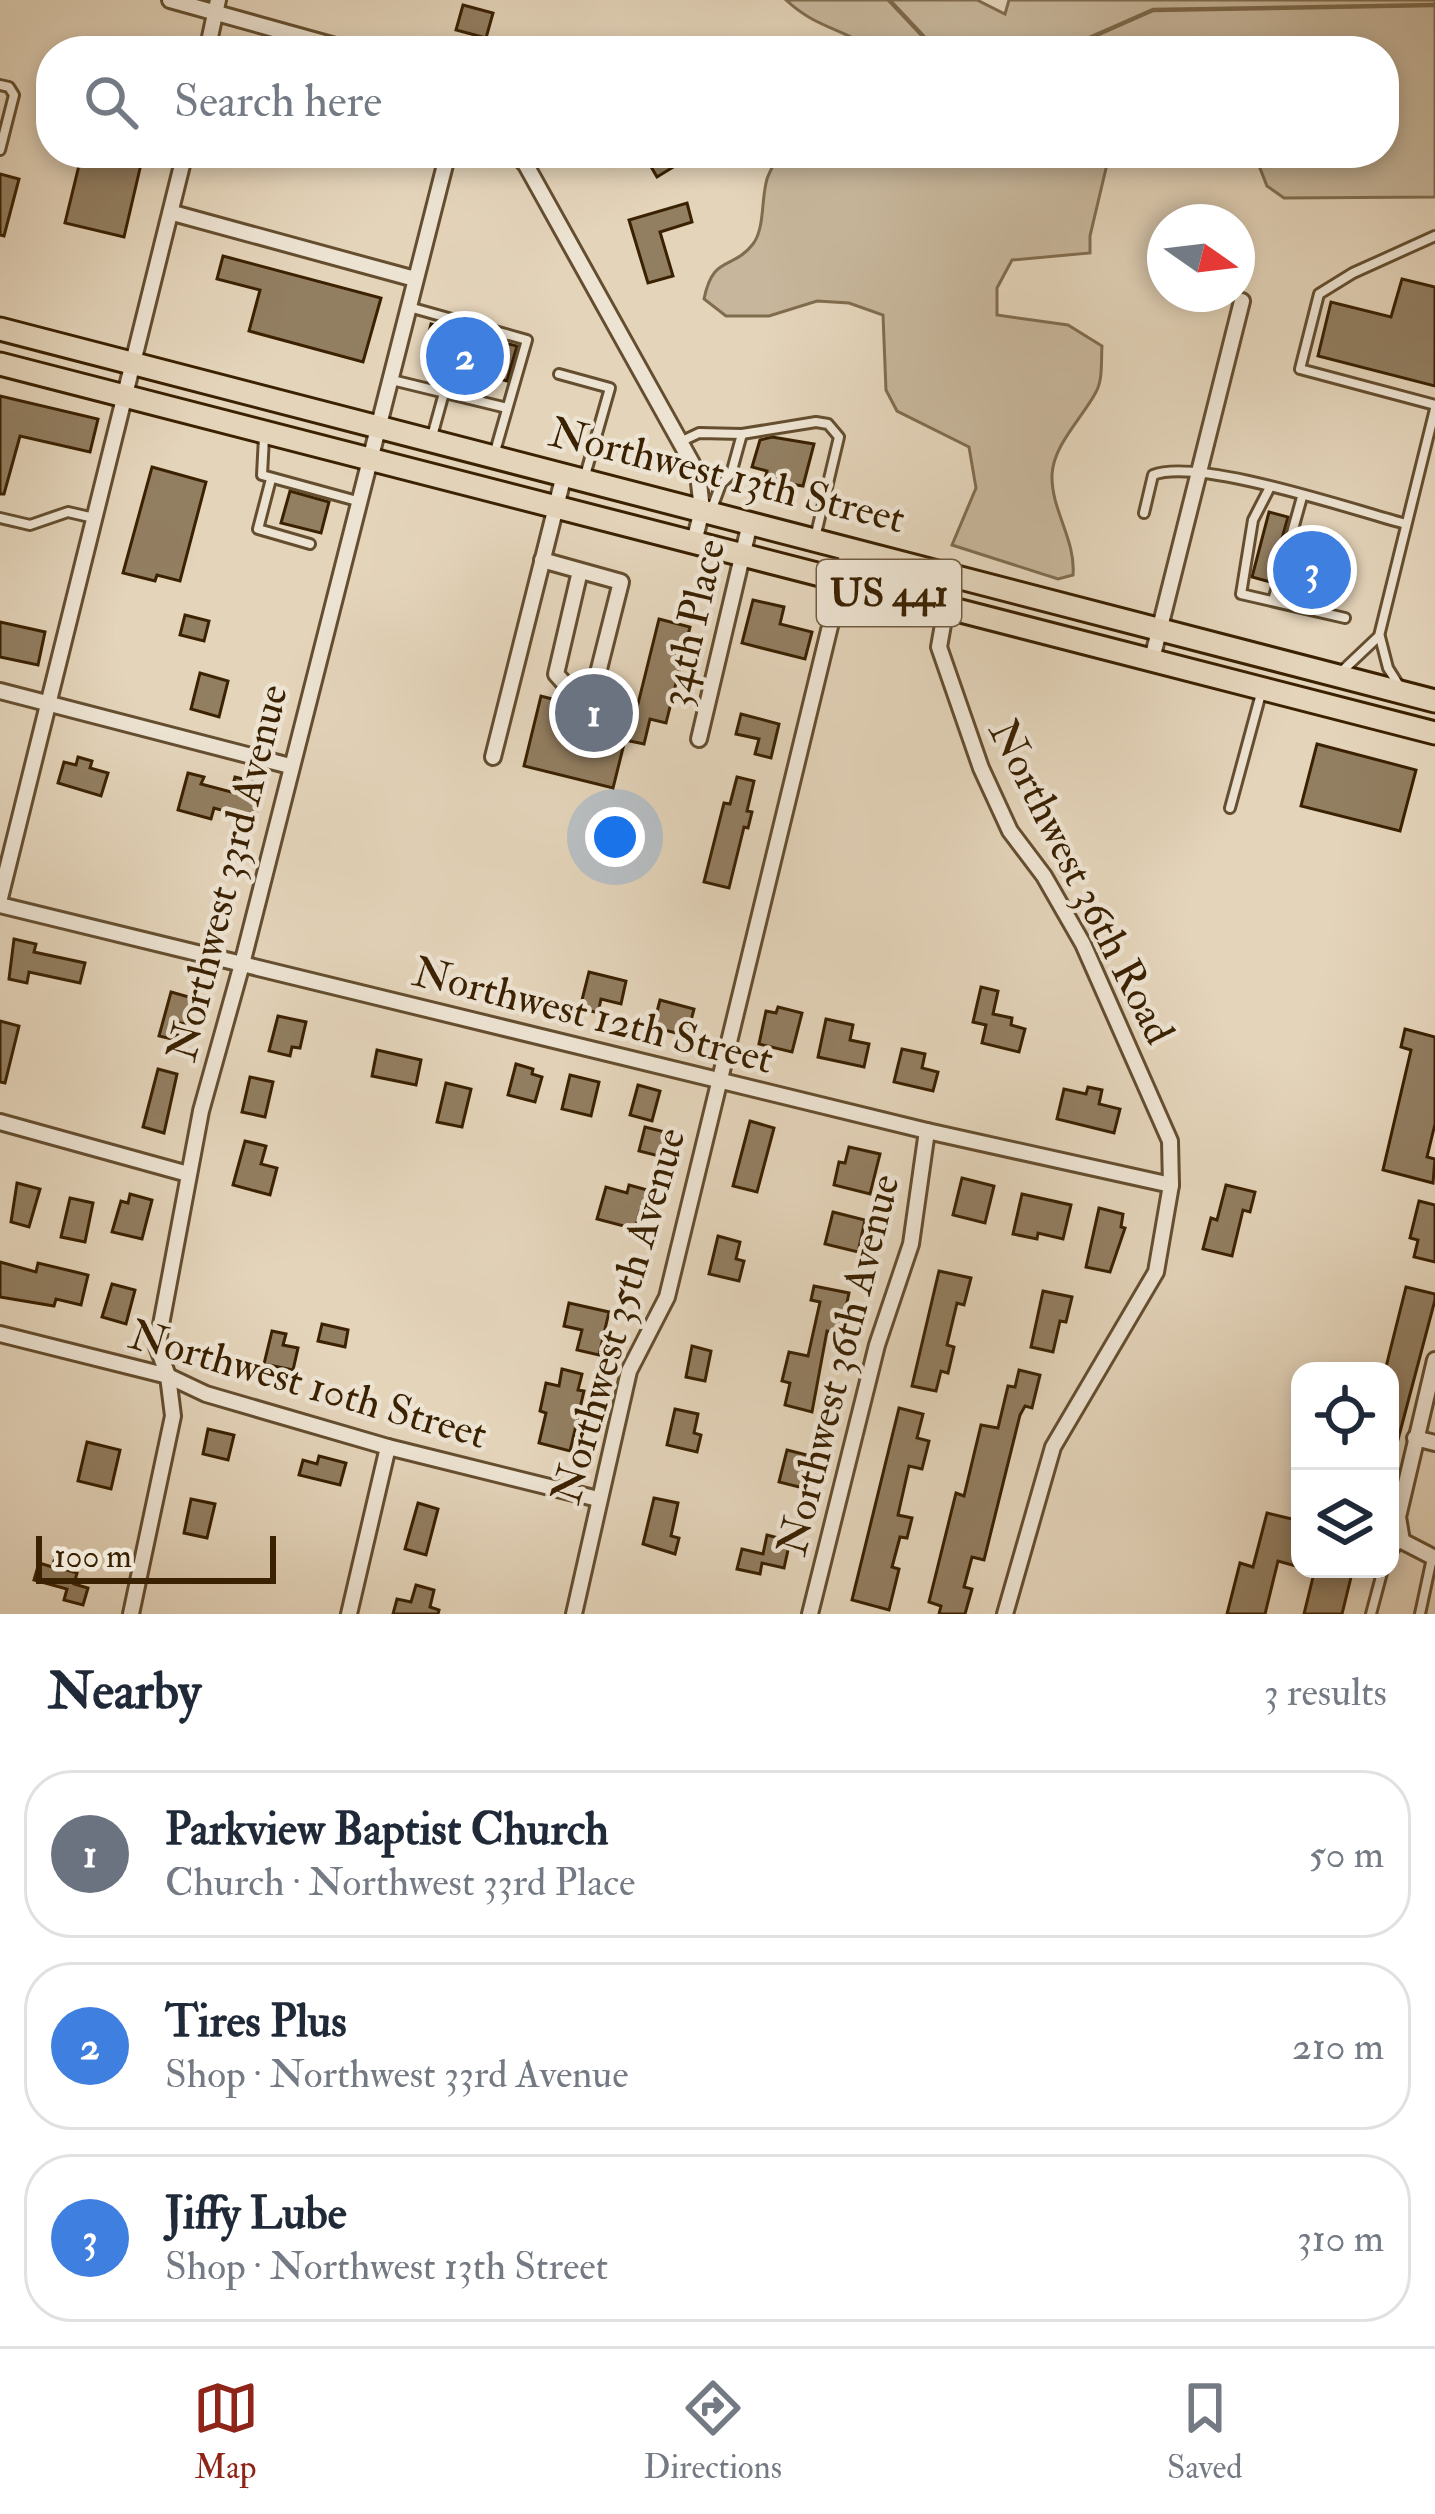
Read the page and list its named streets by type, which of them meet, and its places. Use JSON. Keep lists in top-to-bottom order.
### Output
{
  "streets": {
    "main road": ["Northwest 13th Street", "US 441"],
    "street": [
      "34th Place",
      "Northwest 33rd Avenue",
      "Northwest 36th Road",
      "Northwest 12th Street",
      "Northwest 35th Avenue",
      "Northwest 36th Avenue",
      "Northwest 10th Street"
    ]
  },
  "crossings": [
    ["Northwest 13th Street", "34th Place"],
    ["Northwest 13th Street", "Northwest 33rd Avenue"],
    ["Northwest 13th Street", "Northwest 36th Road"],
    ["Northwest 13th Street", "Northwest 35th Avenue"],
    ["Northwest 33rd Avenue", "Northwest 12th Street"],
    ["Northwest 33rd Avenue", "Northwest 10th Street"],
    ["Northwest 36th Road", "Northwest 12th Street"],
    ["Northwest 12th Street", "Northwest 35th Avenue"],
    ["Northwest 12th Street", "Northwest 36th Avenue"],
    ["Northwest 35th Avenue", "Northwest 10th Street"]
  ],
  "scale_bar": "100 m",
  "north": "right",
  "page": {
    "search": "Search here",
    "pins": ["2", "3", "1"],
    "scale": "100 m",
    "heading": ["Nearby", "3 results"],
    "list": [
      {
        "mark": "1",
        "name": "Parkview Baptist Church",
        "note": "Church · Northwest 33rd Place",
        "value": "50 m"
      },
      {
        "mark": "2",
        "name": "Tires Plus",
        "note": "Shop · Northwest 33rd Avenue",
        "value": "210 m"
      },
      {
        "mark": "3",
        "name": "Jiffy Lube",
        "note": "Shop · Northwest 13th Street",
        "value": "310 m"
      }
    ],
    "nav": ["Map", "Directions", "Saved"]
  }
}
